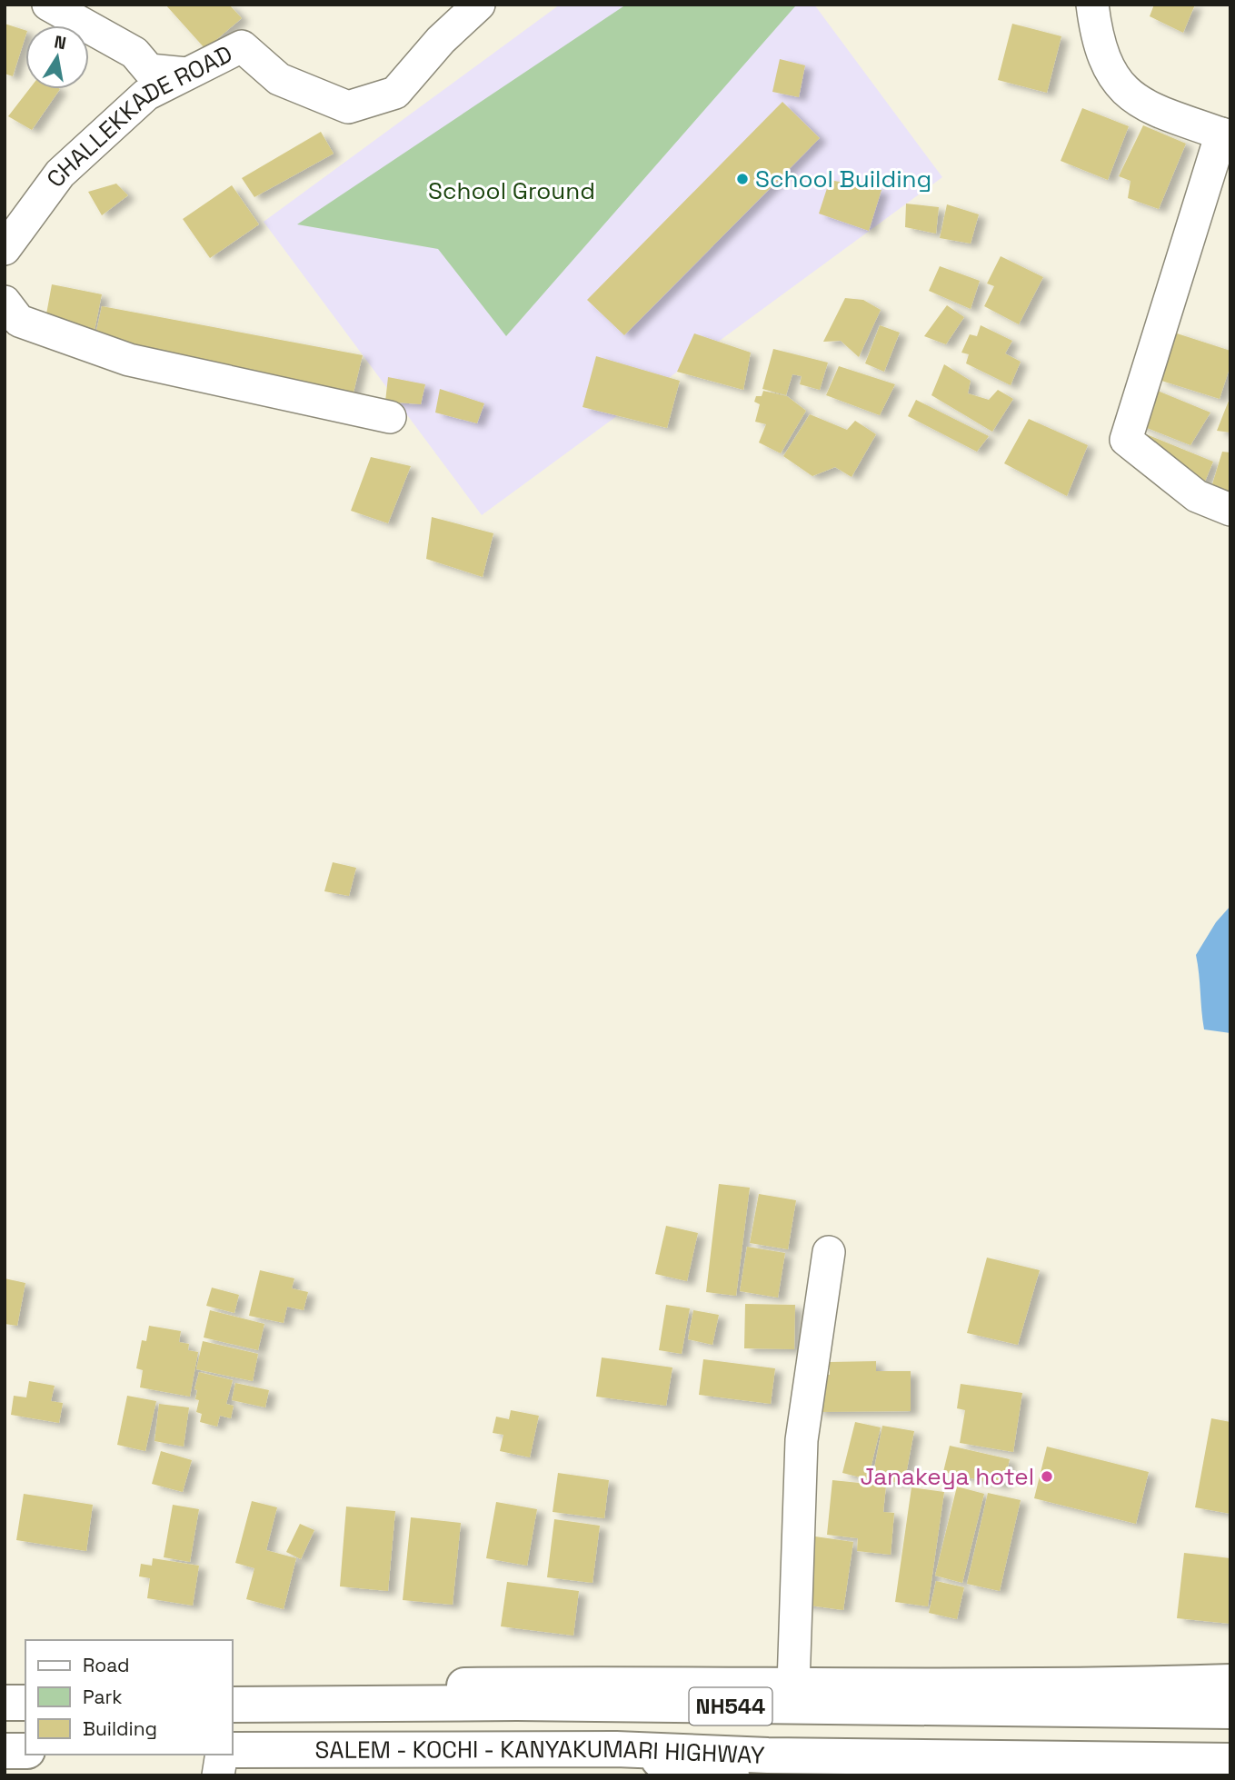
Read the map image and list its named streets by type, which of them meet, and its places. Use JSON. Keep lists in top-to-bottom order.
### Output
{
  "streets": {
    "main road": ["NH544", "SALEM - KOCHI - KANYAKUMARI HIGHWAY"],
    "street": ["CHALLEKKADE ROAD"]
  },
  "parks": ["School Ground"],
  "places": ["School Building", "Janakeya hotel"],
  "legend": ["Road", "Park", "Building"],
  "north": "top"
}
